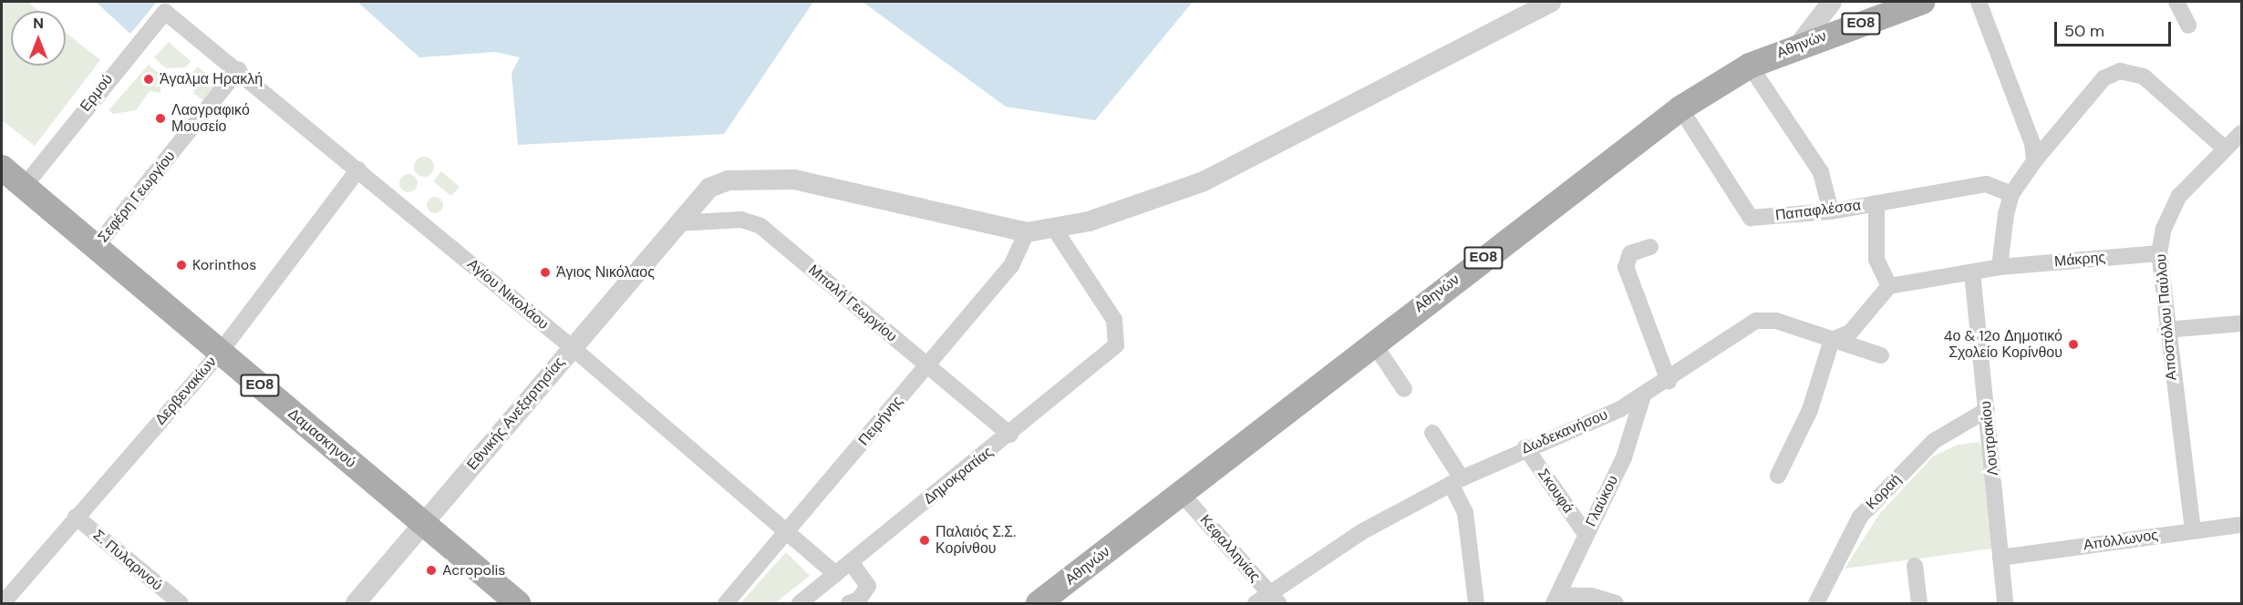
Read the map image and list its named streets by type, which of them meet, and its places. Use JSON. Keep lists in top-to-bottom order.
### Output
{
  "streets": {
    "main road": ["ΕΟ8", "Αθηνών", "Δαμασκηνού"],
    "street": [
      "Ερμού",
      "Σεφέρη Γεωργίου",
      "Παπαφλέσσα",
      "Μάκρης",
      "Αγίου Νικολάου",
      "Μπαλή Γεωργίου",
      "Αποστόλου Παύλου",
      "Δερβενακίων",
      "Εθνικής Ανεξαρτησίας",
      "Πειρήνης",
      "Δωδεκανήσου",
      "Λουτρακίου",
      "Δημοκρατίας",
      "Σκουφά",
      "Κοραή",
      "Γλαύκου",
      "Απόλλωνος",
      "Κεφαλληνίας",
      "Σ. Πυλαρινού"
    ]
  },
  "crossings": [
    ["Αθηνών", "Παπαφλέσσα"],
    ["Αθηνών", "Κεφαλληνίας"],
    ["Ερμού", "Αγίου Νικολάου"],
    ["Ερμού", "Δαμασκηνού"],
    ["Σεφέρη Γεωργίου", "Αγίου Νικολάου"],
    ["Σεφέρη Γεωργίου", "Δαμασκηνού"],
    ["Μάκρης", "Αποστόλου Παύλου"],
    ["Μάκρης", "Λουτρακίου"],
    ["Αγίου Νικολάου", "Δερβενακίων"],
    ["Αγίου Νικολάου", "Εθνικής Ανεξαρτησίας"],
    ["Αγίου Νικολάου", "Πειρήνης"],
    ["Αγίου Νικολάου", "Δημοκρατίας"],
    ["Μπαλή Γεωργίου", "Εθνικής Ανεξαρτησίας"],
    ["Μπαλή Γεωργίου", "Πειρήνης"],
    ["Μπαλή Γεωργίου", "Δημοκρατίας"],
    ["Αποστόλου Παύλου", "Απόλλωνος"],
    ["Δερβενακίων", "Δαμασκηνού"],
    ["Δερβενακίων", "Σ. Πυλαρινού"],
    ["Εθνικής Ανεξαρτησίας", "Πειρήνης"],
    ["Εθνικής Ανεξαρτησίας", "Δαμασκηνού"],
    ["Εθνικής Ανεξαρτησίας", "Δημοκρατίας"],
    ["Δωδεκανήσου", "Σκουφά"],
    ["Δωδεκανήσου", "Γλαύκου"],
    ["Δωδεκανήσου", "Κεφαλληνίας"],
    ["Λουτρακίου", "Κοραή"],
    ["Λουτρακίου", "Απόλλωνος"],
    ["Σκουφά", "Γλαύκου"]
  ],
  "places": [
    "Άγαλμα Ηρακλή",
    "Λαογραφικό Μουσείο",
    "Korinthos",
    "Άγιος Νικόλαος",
    "4ο & 12ο Δημοτικό Σχολείο Κορίνθου",
    "Παλαιός Σ.Σ. Κορίνθου",
    "Acropolis"
  ],
  "scale_bar": "50 m",
  "north": "top"
}
